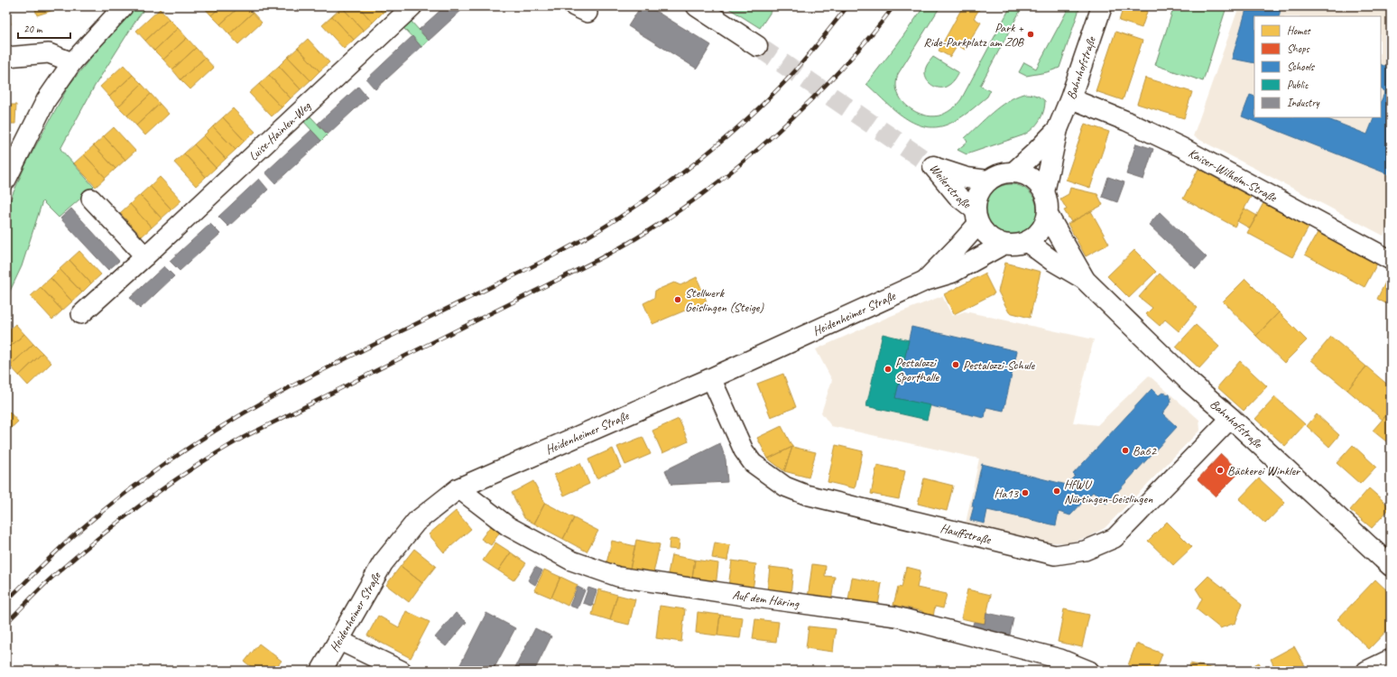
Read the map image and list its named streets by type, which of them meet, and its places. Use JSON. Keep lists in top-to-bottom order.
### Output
{
  "streets": {
    "street": [
      "Bahnhofstraße",
      "Luise-Hainlen-Weg",
      "Kaiser-Wilhelm-Straße",
      "Weilerstraße",
      "Heidenheimer Straße",
      "Hauffstraße",
      "Auf dem Häring"
    ]
  },
  "crossings": [
    ["Bahnhofstraße", "Kaiser-Wilhelm-Straße"],
    ["Bahnhofstraße", "Weilerstraße"],
    ["Bahnhofstraße", "Heidenheimer Straße"],
    ["Bahnhofstraße", "Hauffstraße"],
    ["Weilerstraße", "Heidenheimer Straße"],
    ["Heidenheimer Straße", "Hauffstraße"],
    ["Heidenheimer Straße", "Auf dem Häring"]
  ],
  "places": [
    "Park + Ride-Parkplatz am ZOB",
    "Stellwerk Geislingen (Steige)",
    "Pestalozzi-Schule",
    "Pestalozzi Sporthalle",
    "Ba62",
    "Bäckerei Winkler",
    "HfWU Nürtingen-Geislingen",
    "Ha13"
  ],
  "legend": [
    "Homes",
    "Shops",
    "Schools",
    "Public",
    "Industry"
  ],
  "scale_bar": "20 m"
}
